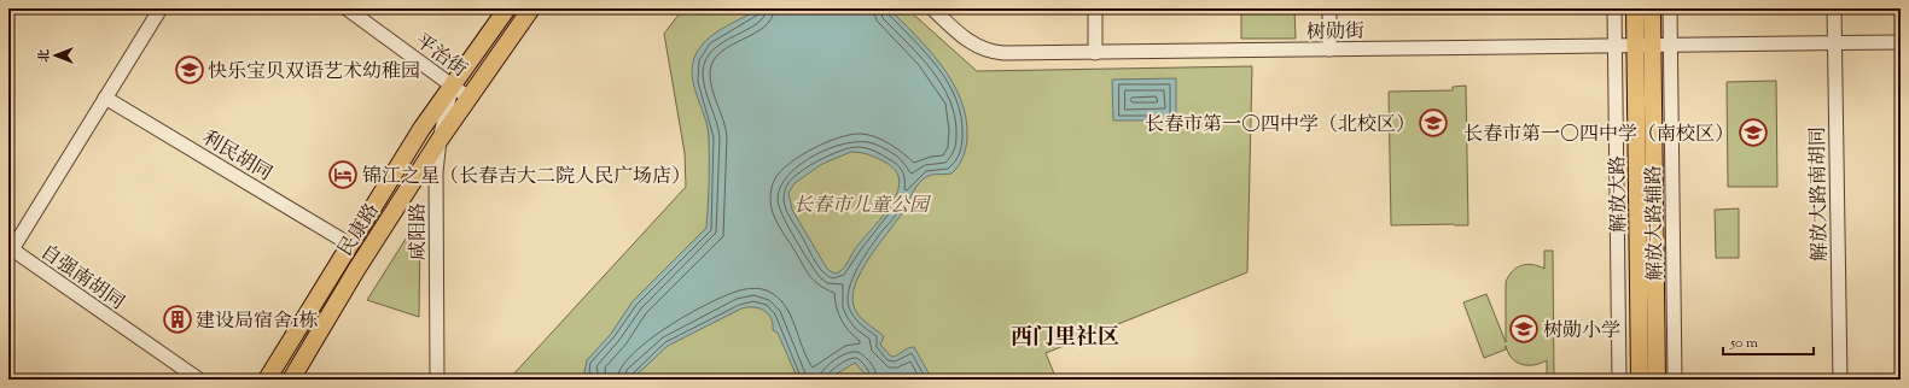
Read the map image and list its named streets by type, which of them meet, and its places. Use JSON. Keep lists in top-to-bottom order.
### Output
{
  "streets": {
    "main road": ["解放大路", "民康路"],
    "street": [
      "树勋街",
      "平治街",
      "利民胡同",
      "解放大路南胡同",
      "解放大路辅路",
      "咸阳路",
      "自强南胡同"
    ]
  },
  "crossings": [
    ["树勋街", "解放大路"],
    ["树勋街", "解放大路南胡同"],
    ["树勋街", "解放大路辅路"],
    ["平治街", "民康路"],
    ["平治街", "咸阳路"],
    ["利民胡同", "民康路"],
    ["利民胡同", "自强南胡同"],
    ["民康路", "咸阳路"]
  ],
  "districts": ["西门里社区"],
  "parks": ["长春市儿童公园"],
  "places": {
    "school or university": [
      "快乐宝贝双语艺术幼稚园",
      "长春市第一〇四中学（北校区）",
      "长春市第一〇四中学（南校区）",
      "树勋小学"
    ],
    "hotel": ["锦江之星（长春吉大二院人民广场店）"],
    "building": ["建设局宿舍1栋"]
  },
  "scale_bar": "50 m",
  "north": "left"
}
